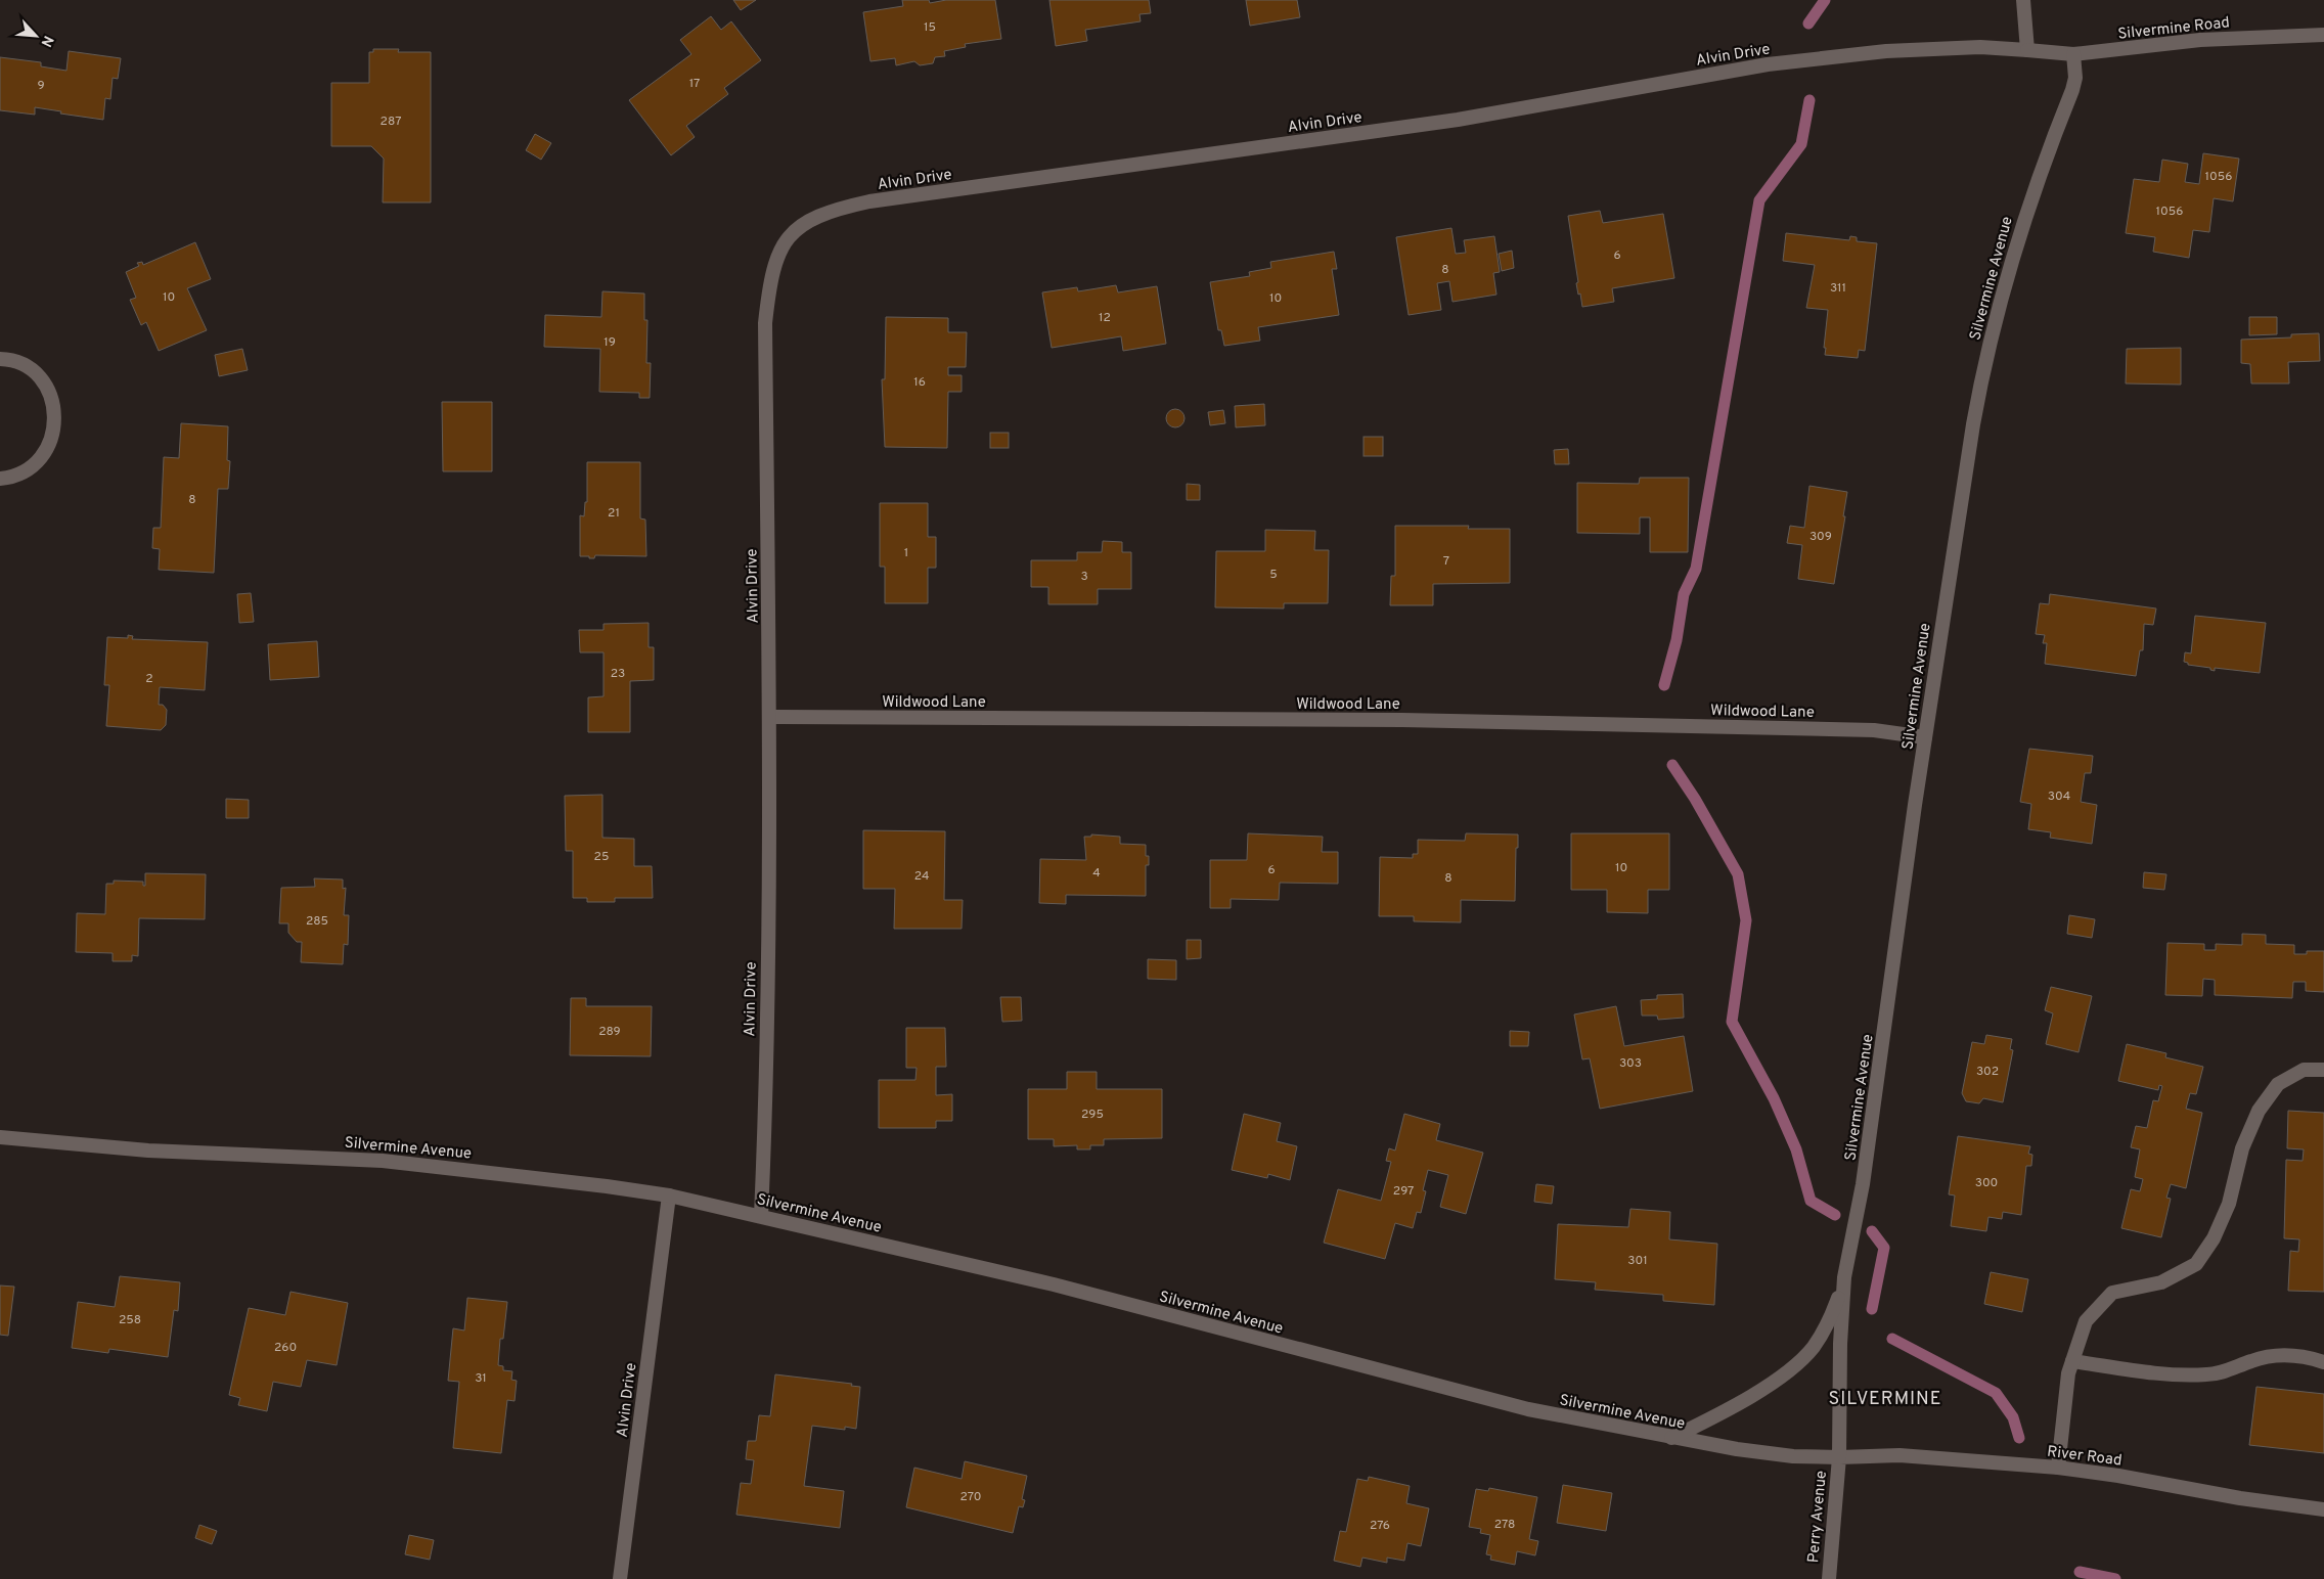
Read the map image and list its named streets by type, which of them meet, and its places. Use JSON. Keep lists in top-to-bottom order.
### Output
{
  "streets": {
    "street": [
      "Silvermine Road",
      "Alvin Drive",
      "Silvermine Avenue",
      "Wildwood Lane",
      "River Road",
      "Perry Avenue"
    ]
  },
  "crossings": [
    ["Silvermine Road", "Alvin Drive"],
    ["Silvermine Road", "Silvermine Avenue"],
    ["Alvin Drive", "Silvermine Avenue"],
    ["Alvin Drive", "Wildwood Lane"],
    ["Silvermine Avenue", "Wildwood Lane"],
    ["Silvermine Avenue", "River Road"],
    ["Silvermine Avenue", "Perry Avenue"],
    ["River Road", "Perry Avenue"]
  ],
  "districts": ["SILVERMINE"],
  "house_numbers": [
    "15",
    "17",
    "9",
    "287",
    "1056",
    "1056",
    "6",
    "8",
    "311",
    "10",
    "10",
    "12",
    "19",
    "16",
    "8",
    "21",
    "309",
    "1",
    "7",
    "5",
    "3",
    "23",
    "2",
    "304",
    "25",
    "10",
    "6",
    "4",
    "24",
    "8",
    "285",
    "289",
    "303",
    "302",
    "295",
    "300",
    "297",
    "301",
    "258",
    "260",
    "31",
    "270",
    "278",
    "276"
  ],
  "north": "bottom right"
}
